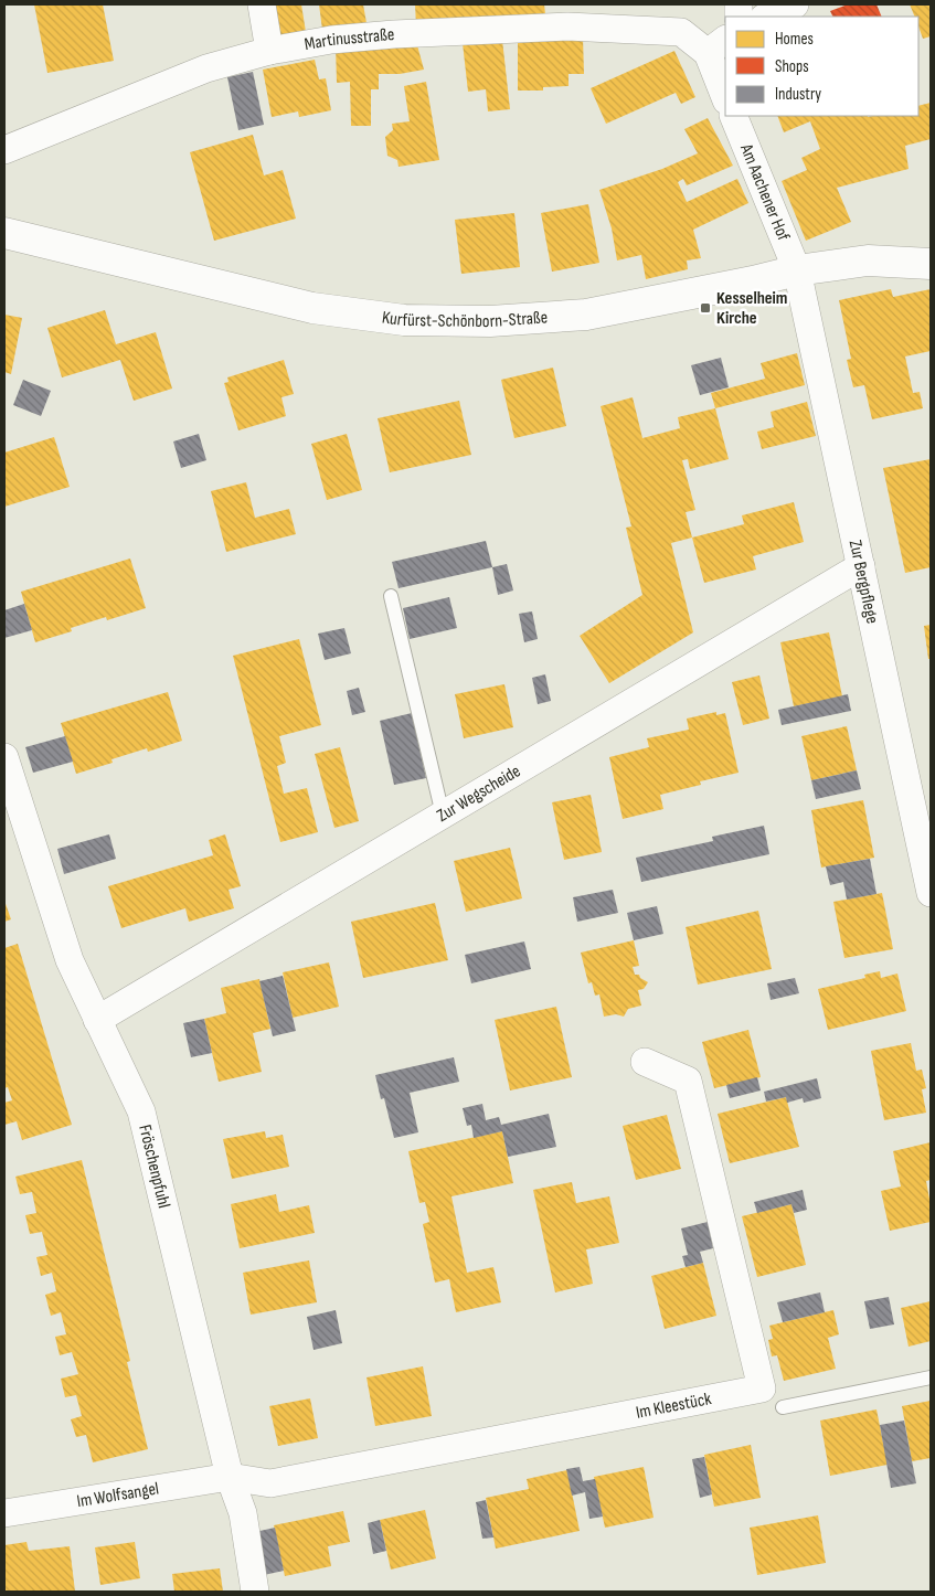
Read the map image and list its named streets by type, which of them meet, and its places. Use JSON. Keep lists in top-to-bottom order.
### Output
{
  "streets": {
    "street": [
      "Martinusstraße",
      "Am Aachener Hof",
      "Kurfürst-Schönborn-Straße",
      "Zur Bergpflege",
      "Zur Wegscheide",
      "Fröschenpfuhl",
      "Im Kleestück",
      "Im Wolfsangel"
    ]
  },
  "crossings": [
    ["Am Aachener Hof", "Kurfürst-Schönborn-Straße"],
    ["Am Aachener Hof", "Zur Bergpflege"],
    ["Kurfürst-Schönborn-Straße", "Zur Bergpflege"],
    ["Zur Bergpflege", "Zur Wegscheide"],
    ["Zur Wegscheide", "Fröschenpfuhl"],
    ["Fröschenpfuhl", "Im Kleestück"],
    ["Fröschenpfuhl", "Im Wolfsangel"],
    ["Im Kleestück", "Im Wolfsangel"]
  ],
  "places": {
    "transit": ["Kesselheim Kirche"]
  },
  "legend": ["Homes", "Shops", "Industry"]
}
